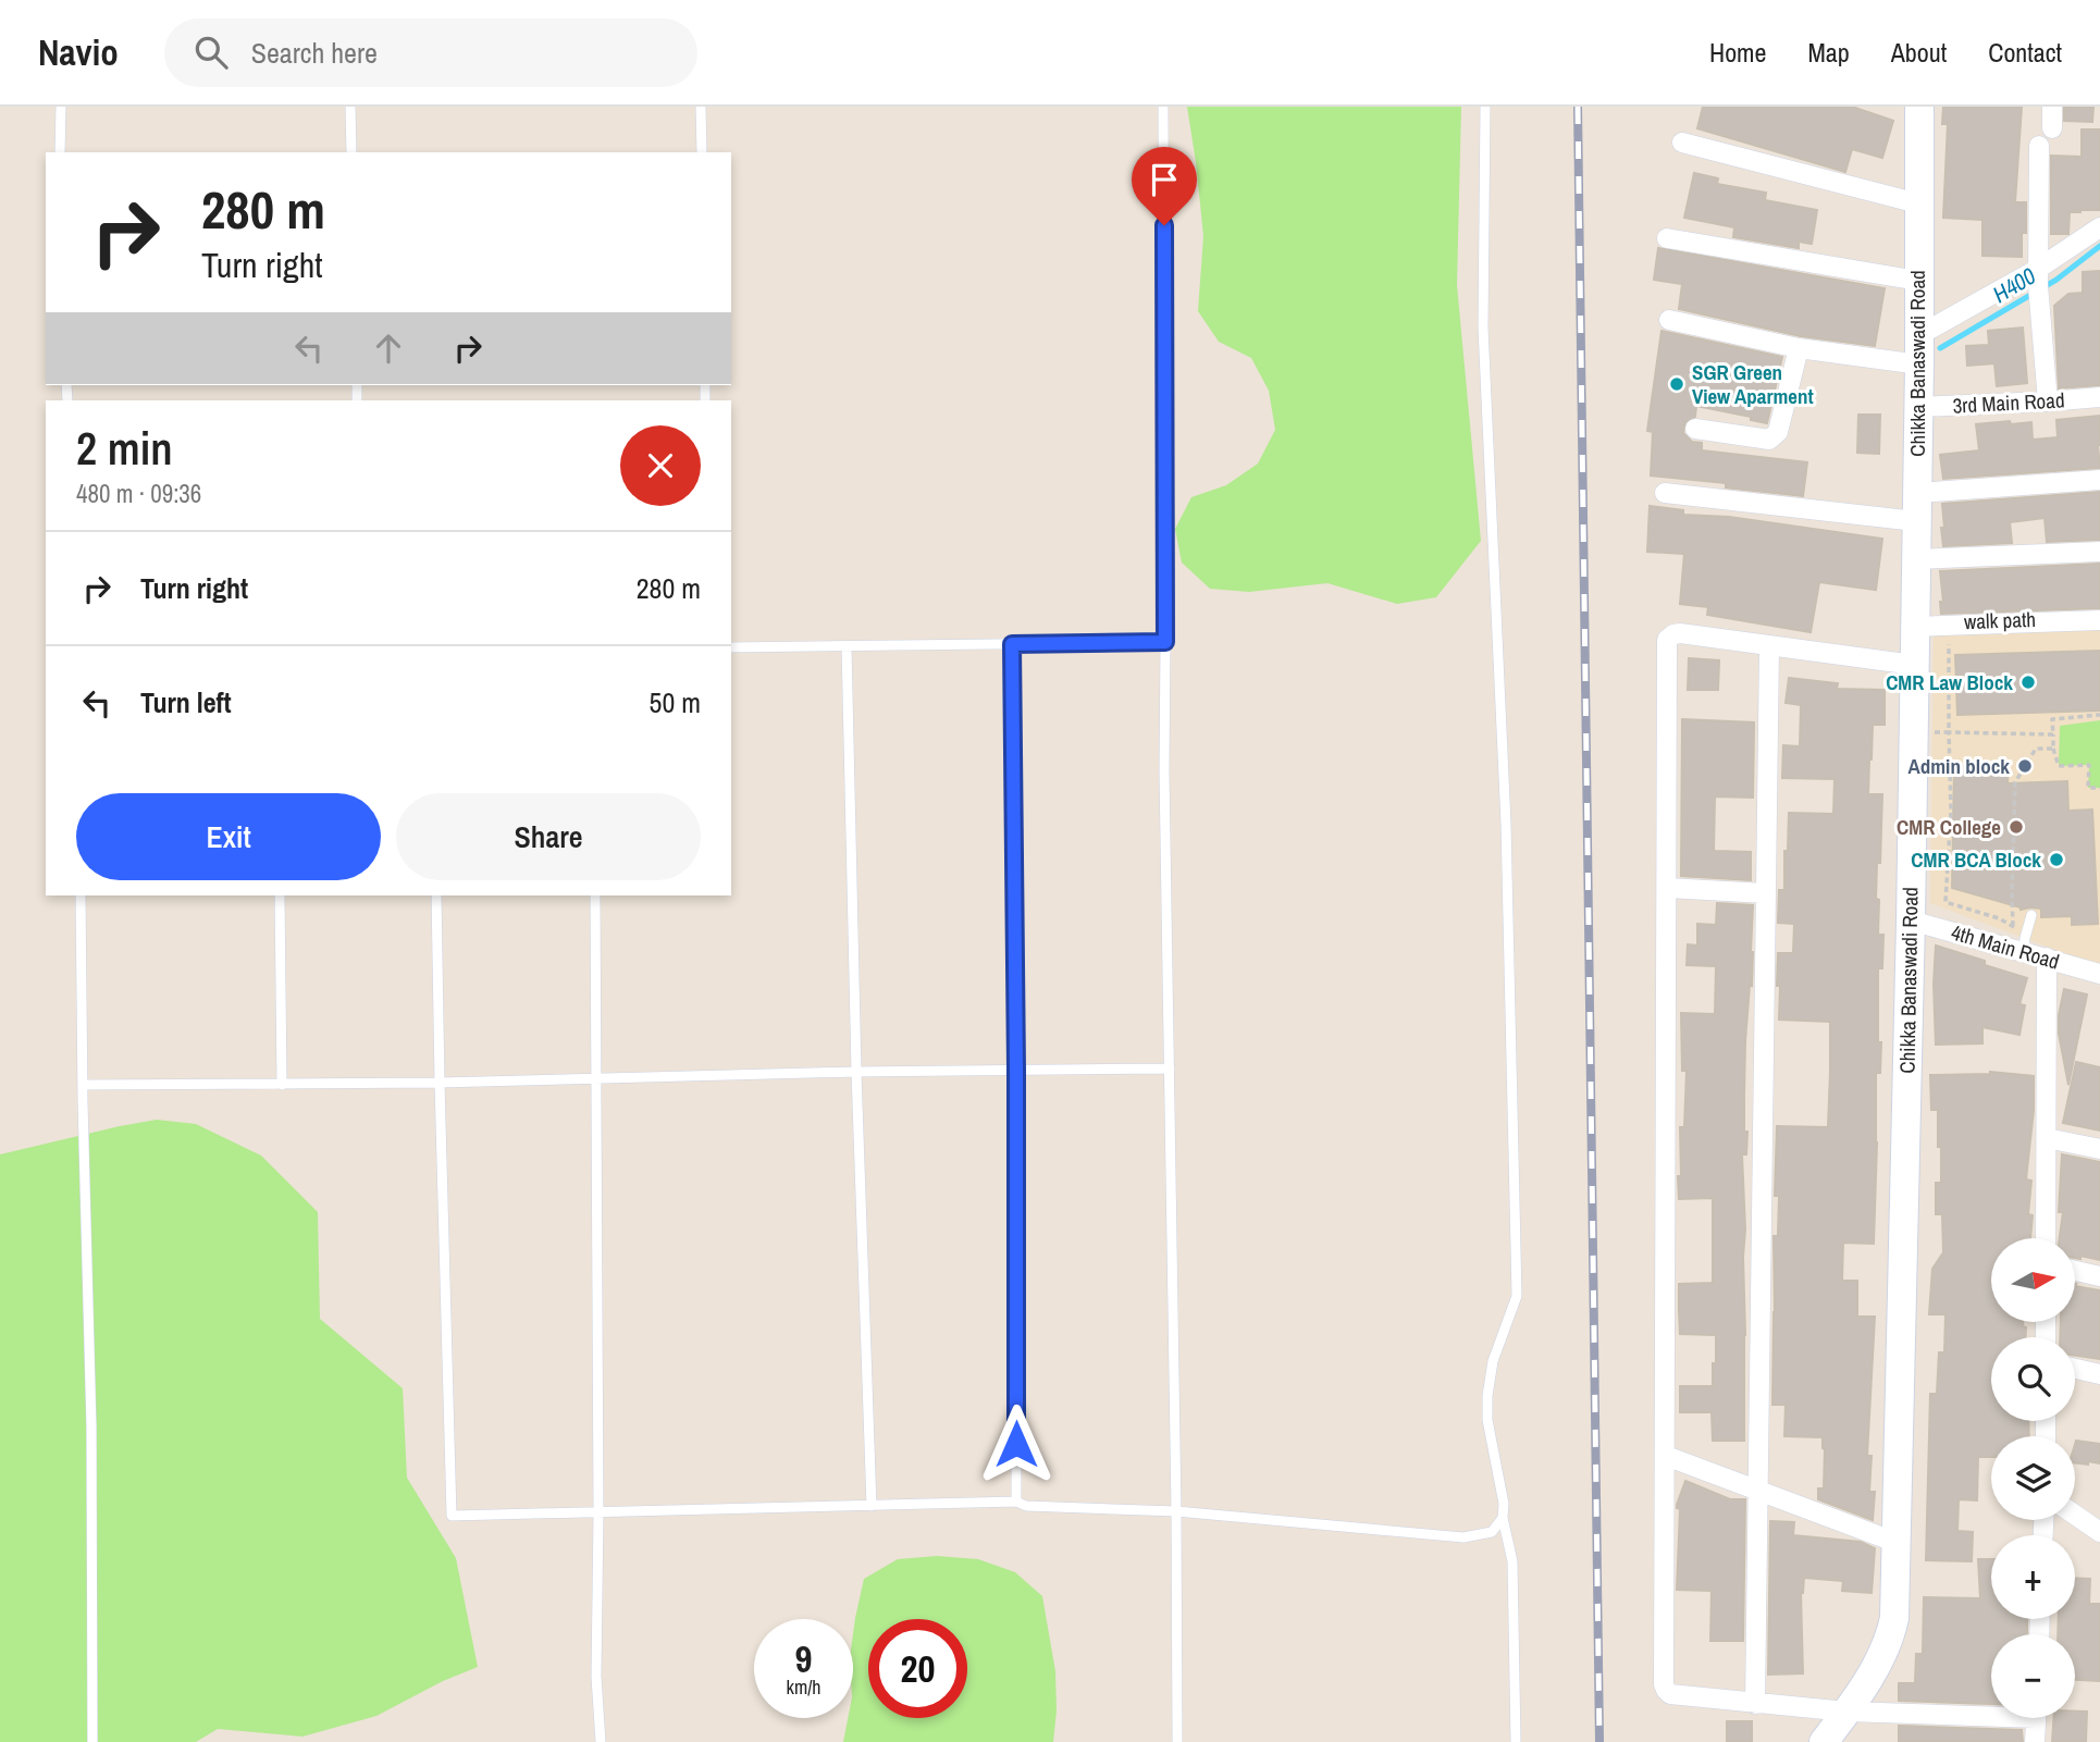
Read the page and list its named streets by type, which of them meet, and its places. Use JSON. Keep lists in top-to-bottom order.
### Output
{
  "streets": {
    "main road": ["Chikka Banaswadi Road"],
    "street": ["3rd Main Road", "4th Main Road"],
    "path": ["walk path"]
  },
  "crossings": [
    ["Chikka Banaswadi Road", "3rd Main Road"],
    ["Chikka Banaswadi Road", "4th Main Road"]
  ],
  "water": ["H400"],
  "places": [
    "SGR Green View Aparment",
    "CMR Law Block",
    "Admin block",
    "CMR College",
    "CMR BCA Block"
  ],
  "north": "right",
  "page": {
    "header": "Navio",
    "search": "Search here",
    "nav": [
      "Home",
      "Map",
      "About",
      "Contact"
    ],
    "turn": ["280 m", "Turn right"],
    "heading": ["2 min", "480 m · 09:36"],
    "list": [
      {
        "name": "Turn right",
        "value": "280 m"
      },
      {
        "name": "Turn left",
        "value": "50 m"
      }
    ],
    "buttons": ["Exit", "Share"],
    "map_buttons": ["+", "−"],
    "speed": "9 km/h",
    "limit": "20"
  }
}
